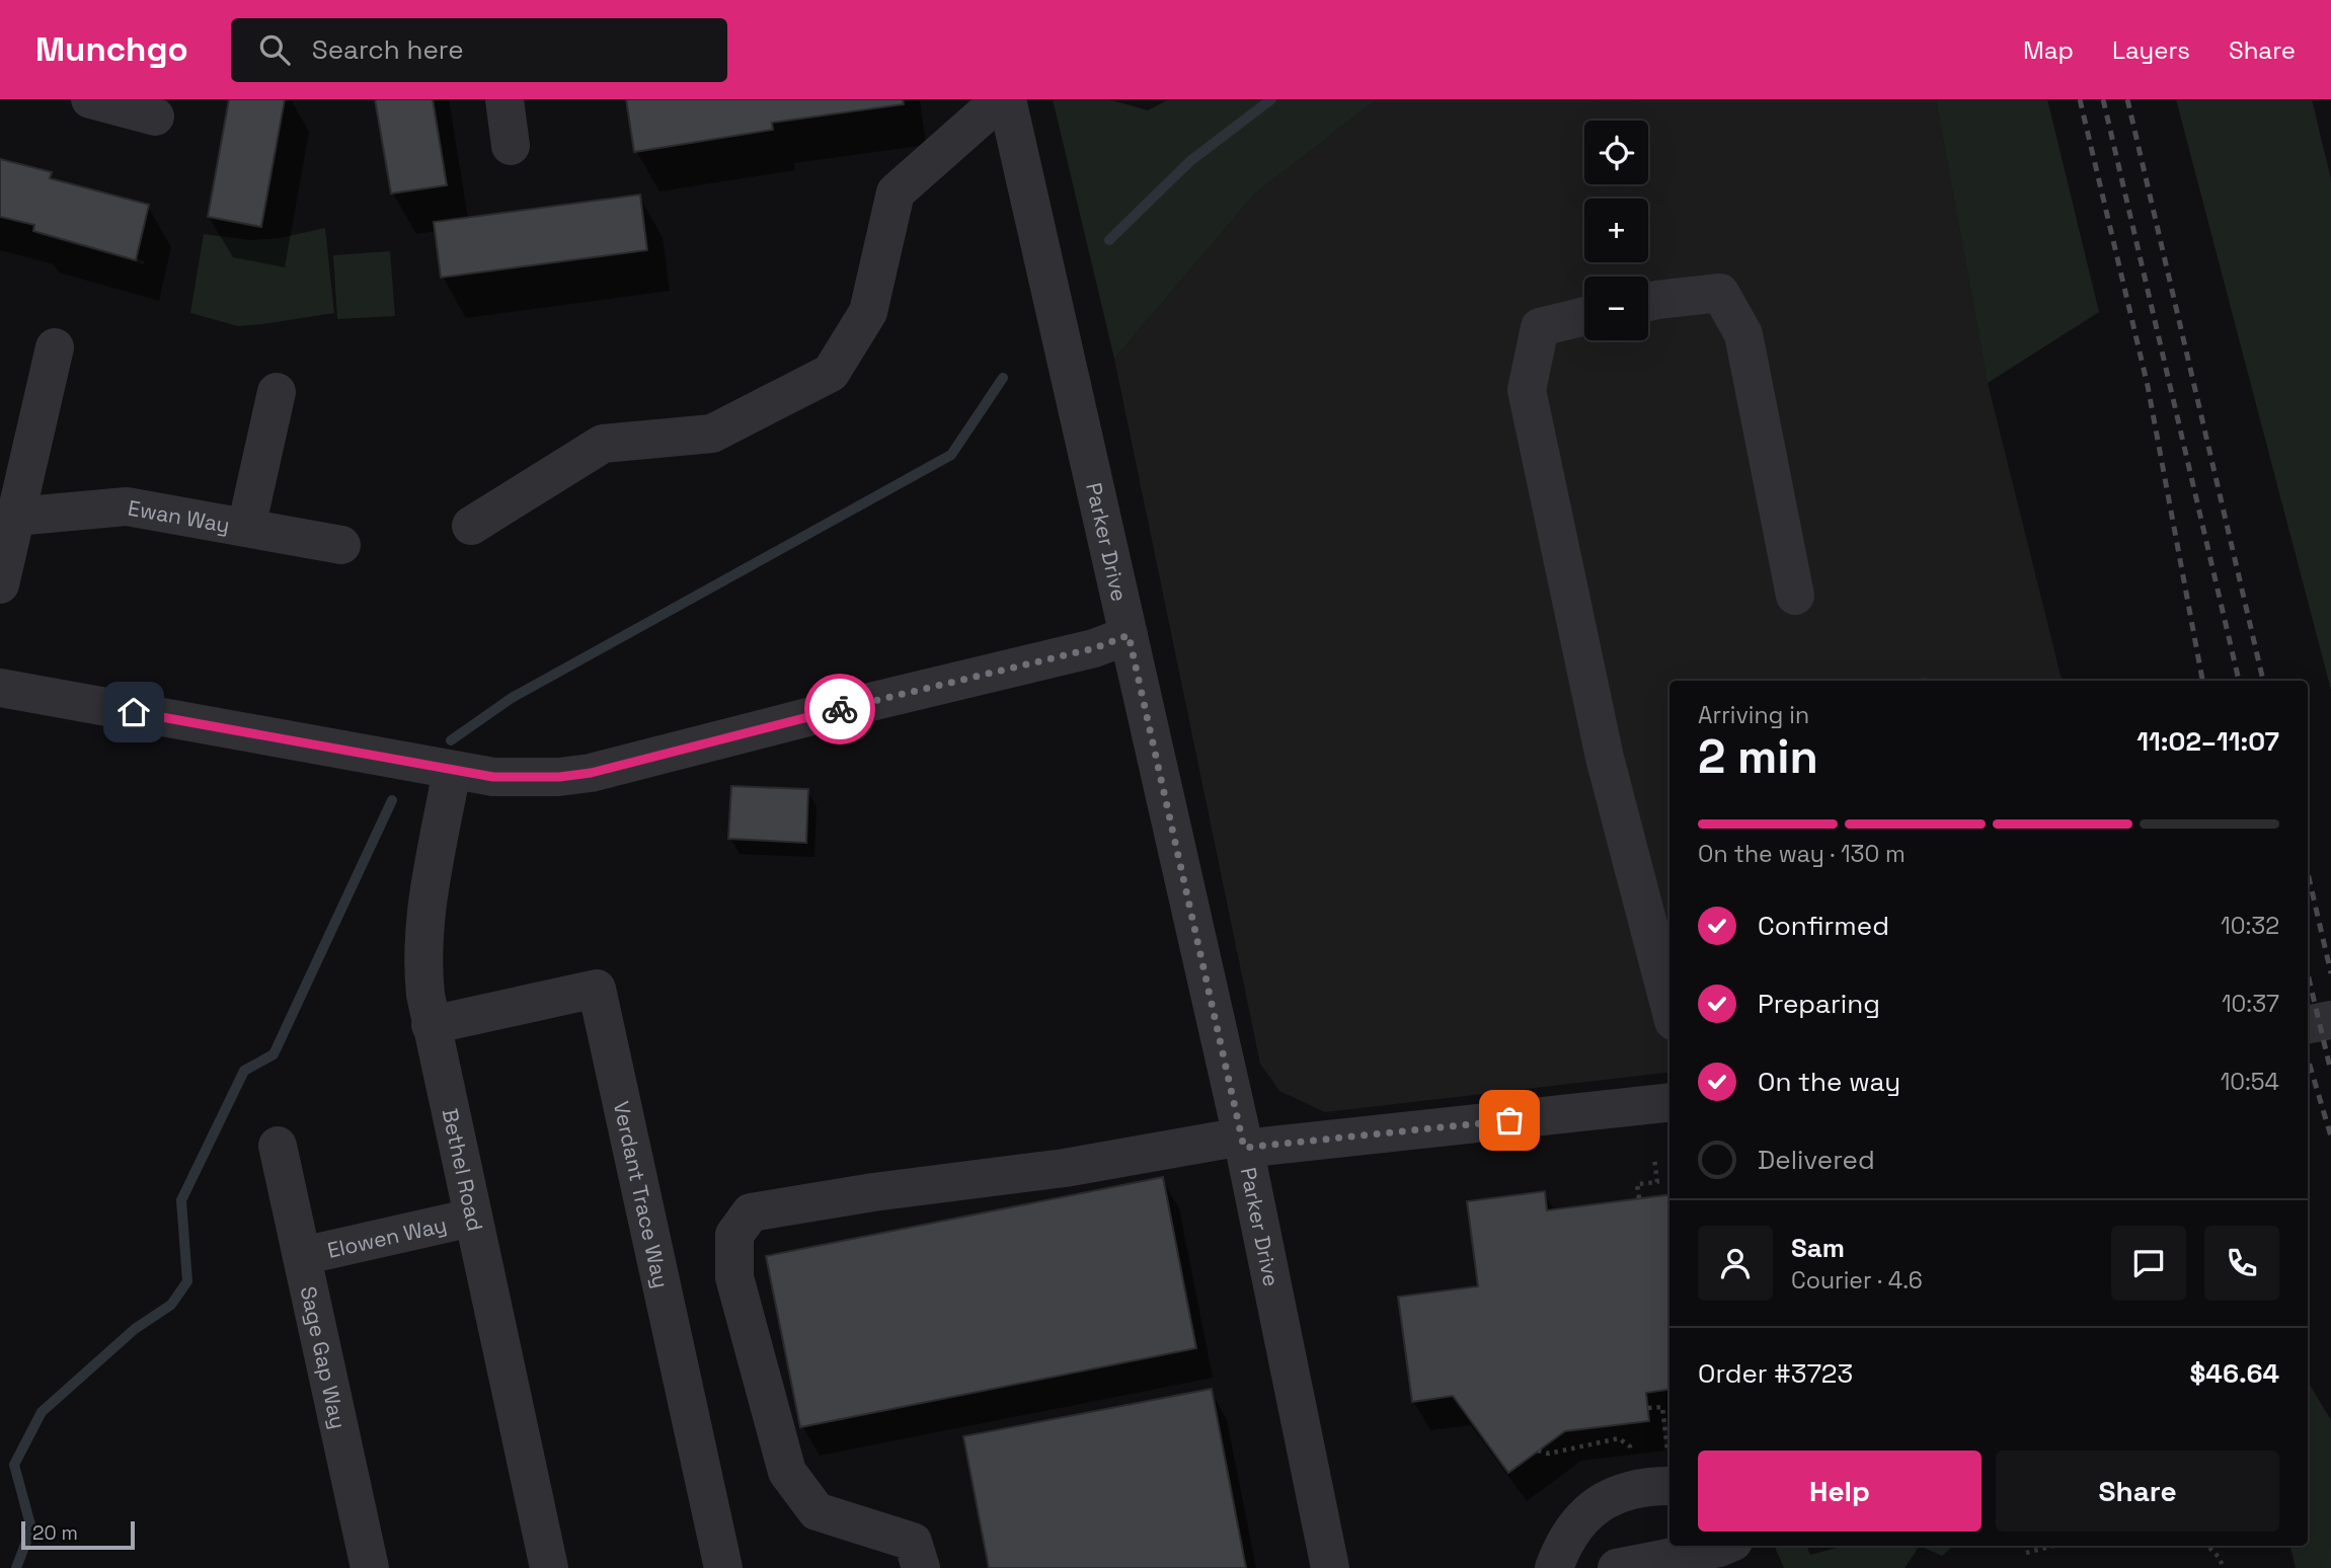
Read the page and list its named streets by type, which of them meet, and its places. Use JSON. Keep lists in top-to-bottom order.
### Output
{
  "streets": {
    "street": [
      "Ewan Way",
      "Parker Drive",
      "Bethel Road",
      "Verdant Trace Way",
      "Elowen Way",
      "Sage Gap Way"
    ]
  },
  "crossings": [
    ["Bethel Road", "Verdant Trace Way"],
    ["Bethel Road", "Elowen Way"],
    ["Elowen Way", "Sage Gap Way"]
  ],
  "scale_bar": "20 m",
  "page": {
    "header": "Munchgo",
    "search": "Search here",
    "nav": ["Map", "Layers", "Share"],
    "map_buttons": ["+", "−"],
    "heading": ["2 min", "Arriving in", "11:02–11:07"],
    "panel": [
      "Sam",
      "Courier · 4.6",
      "Order #3723",
      "$46.64"
    ],
    "bar": "On the way · 130 m",
    "list": [
      ["Confirmed", "10:32"],
      ["Preparing", "10:37"],
      ["On the way", "10:54"],
      "Delivered"
    ],
    "buttons": ["Help", "Share"],
    "scale": "20 m"
  }
}
